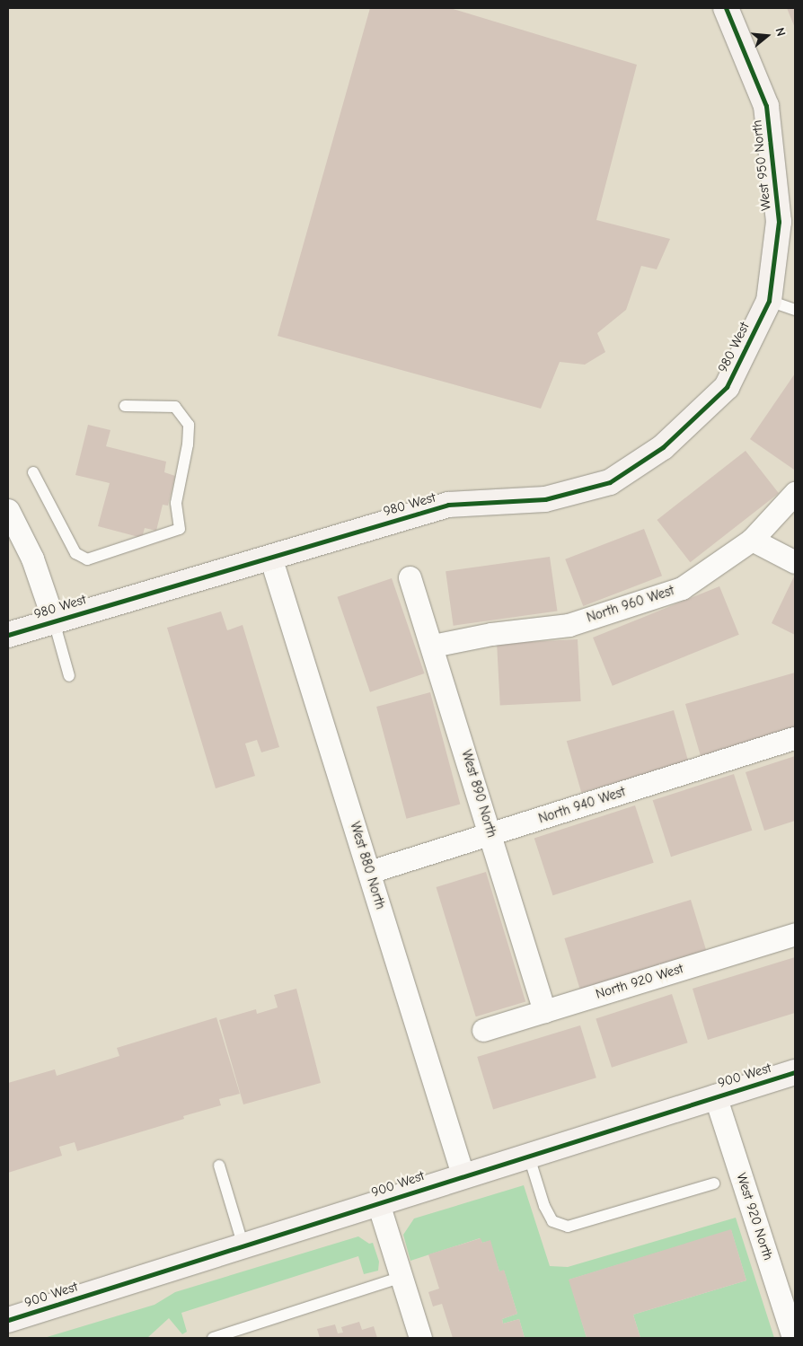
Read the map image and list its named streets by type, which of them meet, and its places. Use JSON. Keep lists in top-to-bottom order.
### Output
{
  "streets": {
    "street": [
      "West 950 North",
      "980 West",
      "North 960 West",
      "West 890 North",
      "North 940 West",
      "West 880 North",
      "North 920 West",
      "900 West",
      "West 920 North"
    ]
  },
  "crossings": [
    ["West 950 North", "980 West"],
    ["980 West", "West 880 North"],
    ["North 960 West", "West 890 North"],
    ["West 890 North", "North 940 West"],
    ["West 890 North", "North 920 West"],
    ["North 940 West", "West 880 North"],
    ["West 880 North", "900 West"],
    ["900 West", "West 920 North"]
  ],
  "north": "right"
}
